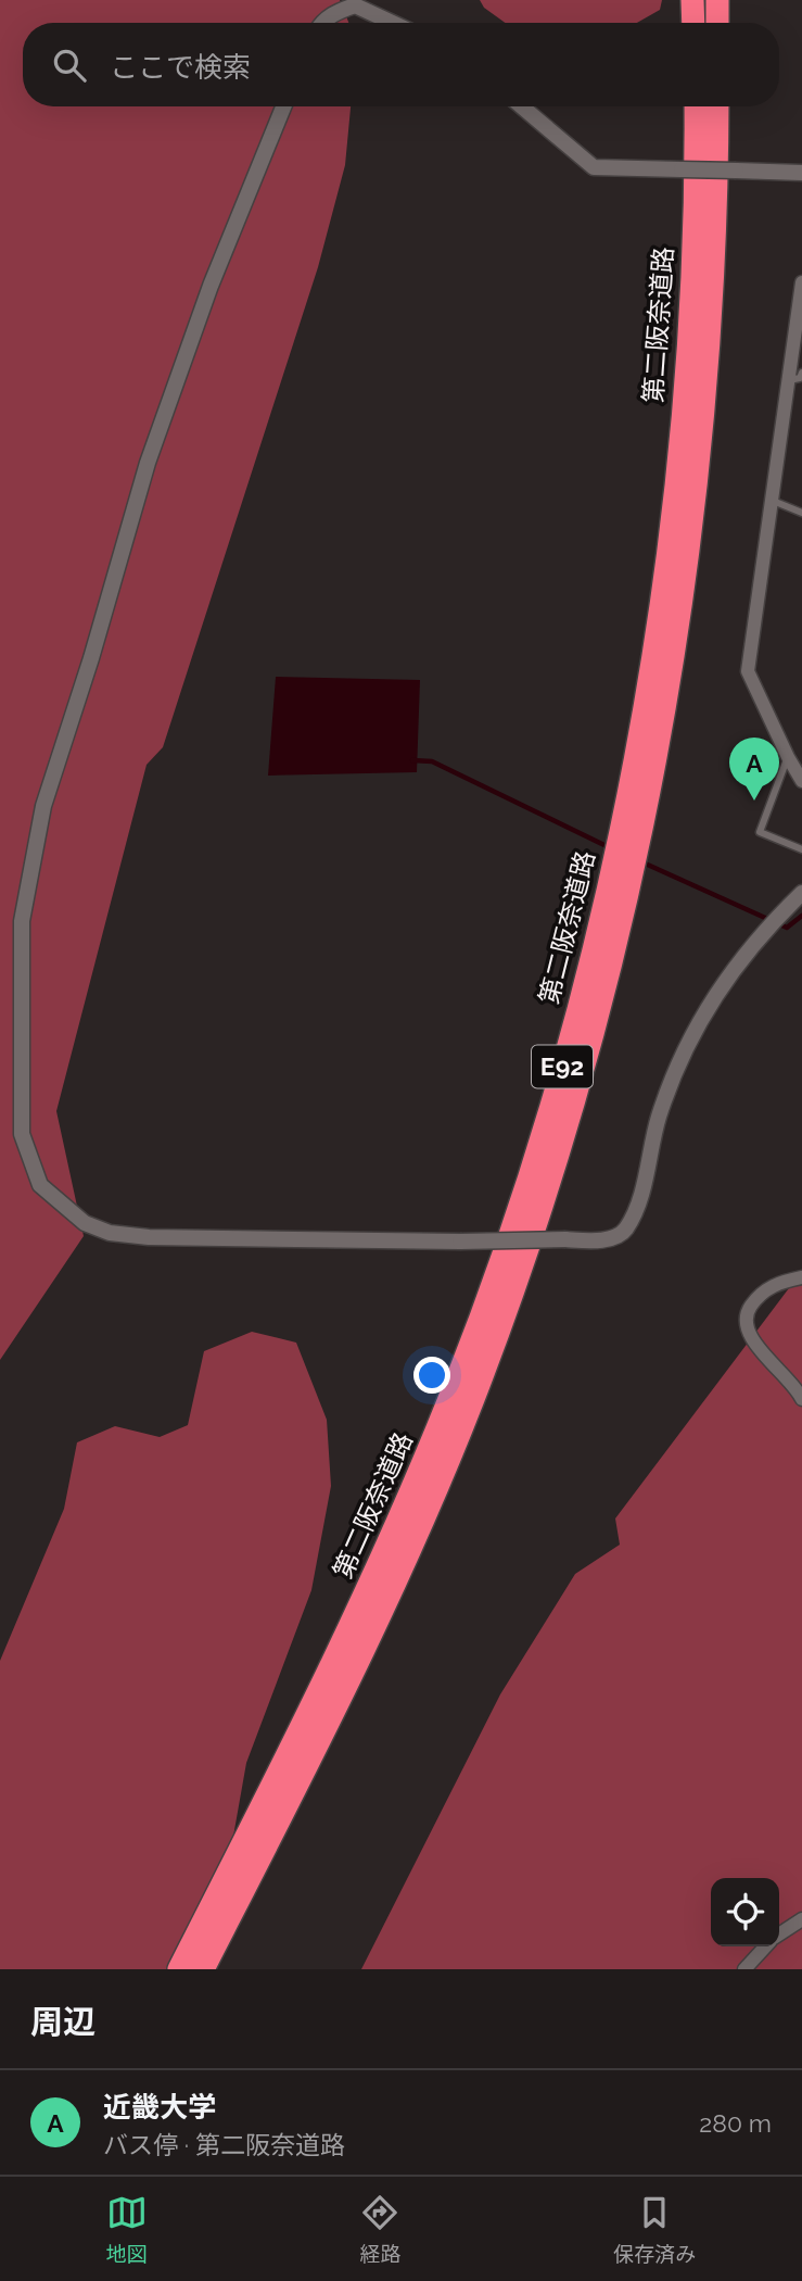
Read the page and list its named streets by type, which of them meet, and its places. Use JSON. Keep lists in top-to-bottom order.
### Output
{
  "streets": {
    "highway": ["第二阪奈道路", "E92"]
  },
  "page": {
    "search": "ここで検索",
    "pins": "A",
    "heading": "周辺",
    "list": [
      {
        "mark": "A",
        "name": "近畿大学",
        "note": "バス停 · 第二阪奈道路",
        "value": "280 m"
      }
    ],
    "nav": ["地図", "経路", "保存済み"]
  }
}
